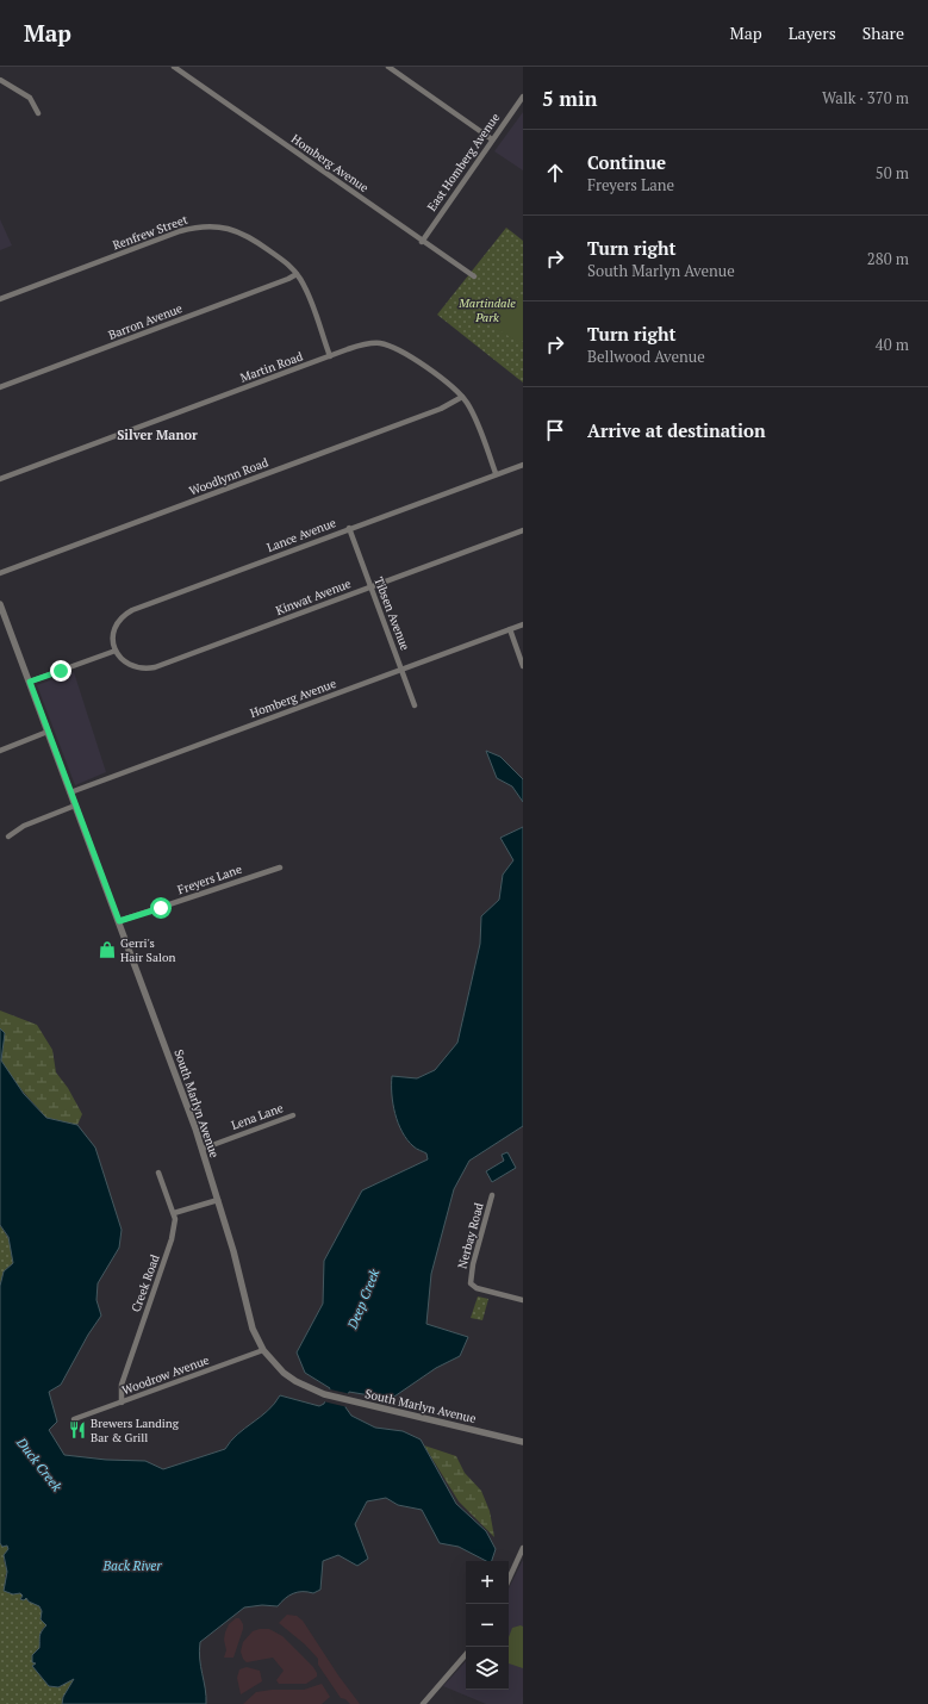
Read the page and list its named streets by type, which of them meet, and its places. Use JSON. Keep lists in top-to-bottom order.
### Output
{
  "streets": {
    "street": [
      "East Homberg Avenue",
      "Homberg Avenue",
      "Renfrew Street",
      "Barron Avenue",
      "Martin Road",
      "Woodlynn Road",
      "Lance Avenue",
      "Kinwat Avenue",
      "Tibsen Avenue",
      "Freyers Lane",
      "South Marlyn Avenue",
      "Lena Lane",
      "Nerbay Road",
      "Creek Road",
      "Woodrow Avenue"
    ]
  },
  "crossings": [
    ["East Homberg Avenue", "Homberg Avenue"],
    ["Homberg Avenue", "Tibsen Avenue"],
    ["Homberg Avenue", "South Marlyn Avenue"],
    ["Renfrew Street", "Barron Avenue"],
    ["Renfrew Street", "Martin Road"],
    ["Martin Road", "Woodlynn Road"],
    ["Martin Road", "Lance Avenue"],
    ["Lance Avenue", "Kinwat Avenue"],
    ["Lance Avenue", "Tibsen Avenue"],
    ["Kinwat Avenue", "Tibsen Avenue"],
    ["Freyers Lane", "South Marlyn Avenue"],
    ["South Marlyn Avenue", "Lena Lane"],
    ["South Marlyn Avenue", "Woodrow Avenue"],
    ["Creek Road", "Woodrow Avenue"]
  ],
  "districts": ["Silver Manor"],
  "water": ["Deep Creek", "Duck Creek", "Back River"],
  "parks": ["Martindale Park"],
  "places": {
    "shop": ["Gerri's Hair Salon"],
    "restaurant": ["Brewers Landing Bar & Grill"]
  },
  "page": {
    "header": "Map",
    "nav": ["Map", "Layers", "Share"],
    "heading": ["5 min", "Walk · 370 m"],
    "list": [
      ["Continue", "Freyers Lane", "50 m"],
      ["Turn right", "South Marlyn Avenue", "280 m"],
      ["Turn right", "Bellwood Avenue", "40 m"],
      "Arrive at destination"
    ],
    "map_buttons": ["+", "−"]
  }
}
